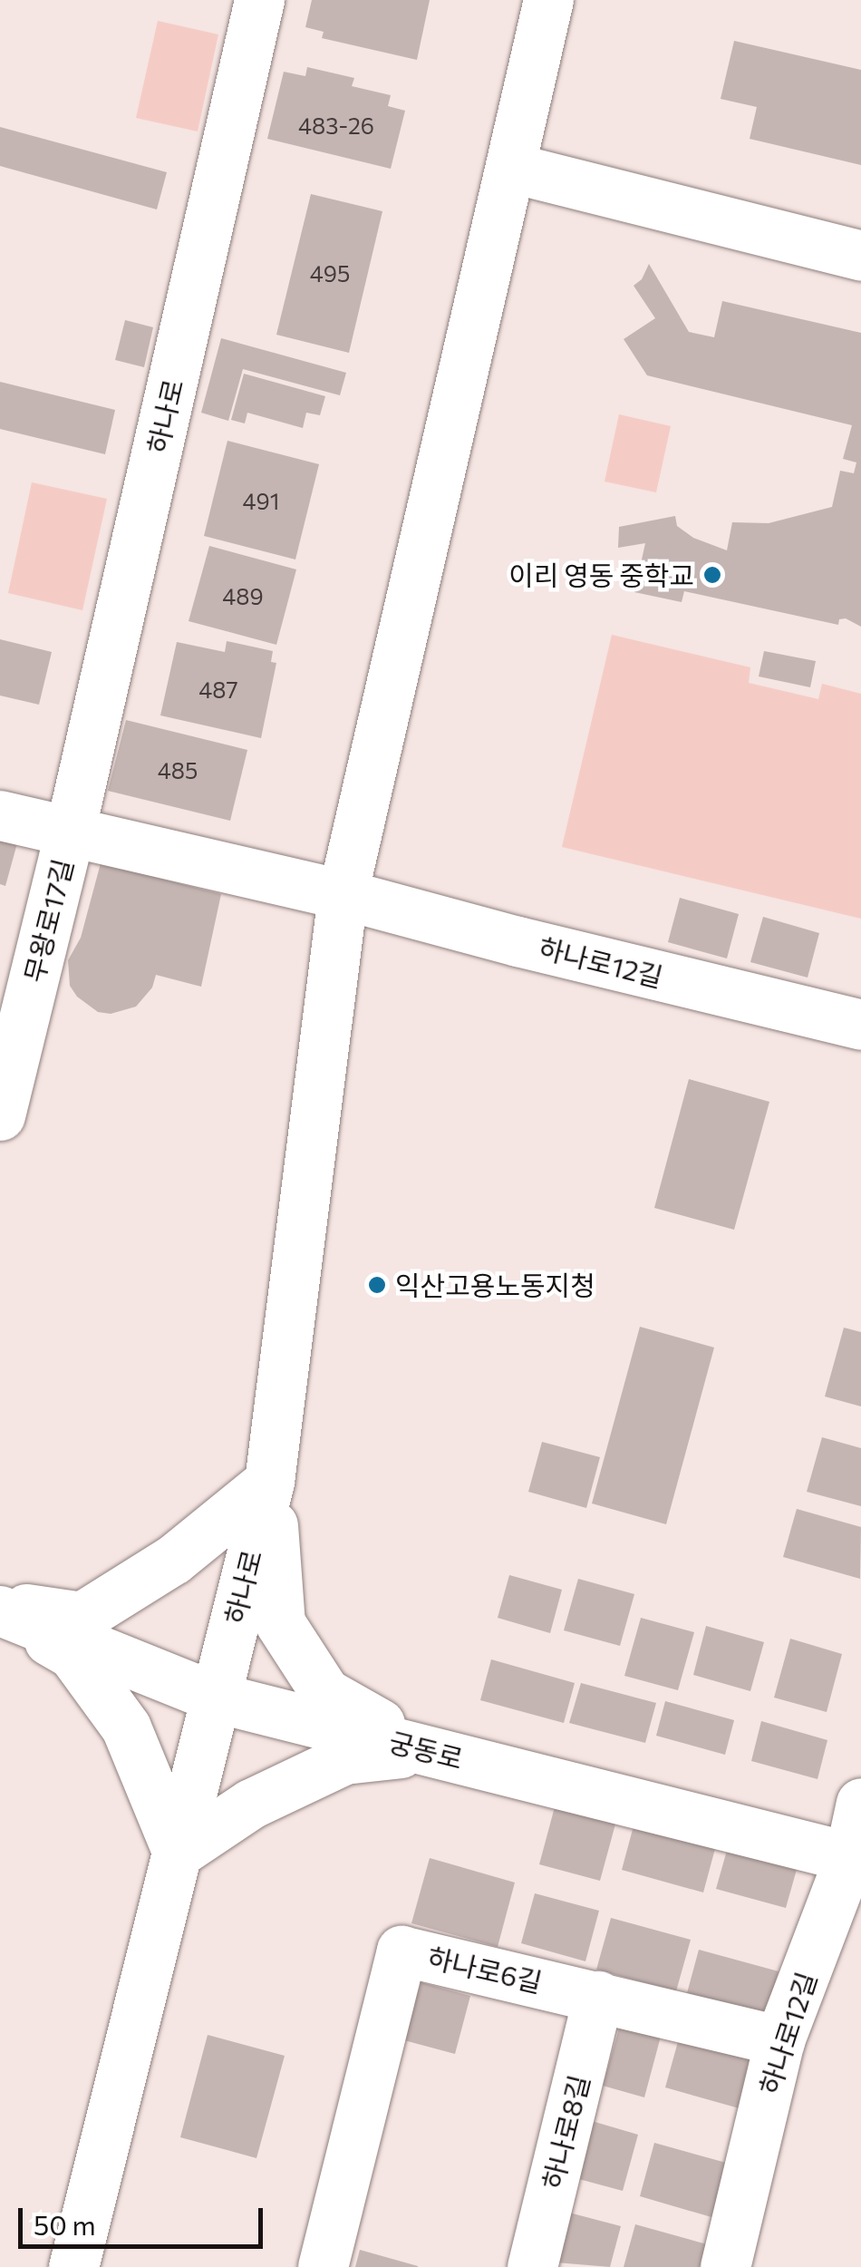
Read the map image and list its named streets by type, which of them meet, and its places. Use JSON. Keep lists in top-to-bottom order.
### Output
{
  "streets": {
    "street": [
      "하나로",
      "무왕로17길",
      "하나로12길",
      "궁동로",
      "하나로6길",
      "하나로8길"
    ]
  },
  "crossings": [
    ["하나로", "무왕로17길"],
    ["하나로", "하나로12길"],
    ["하나로", "궁동로"],
    ["하나로12길", "궁동로"],
    ["하나로12길", "하나로6길"],
    ["하나로6길", "하나로8길"]
  ],
  "places": ["이리 영동 중학교", "익산고용노동지청"],
  "house_numbers": [
    "483-26",
    "495",
    "491",
    "489",
    "487",
    "485"
  ],
  "scale_bar": "50 m"
}
